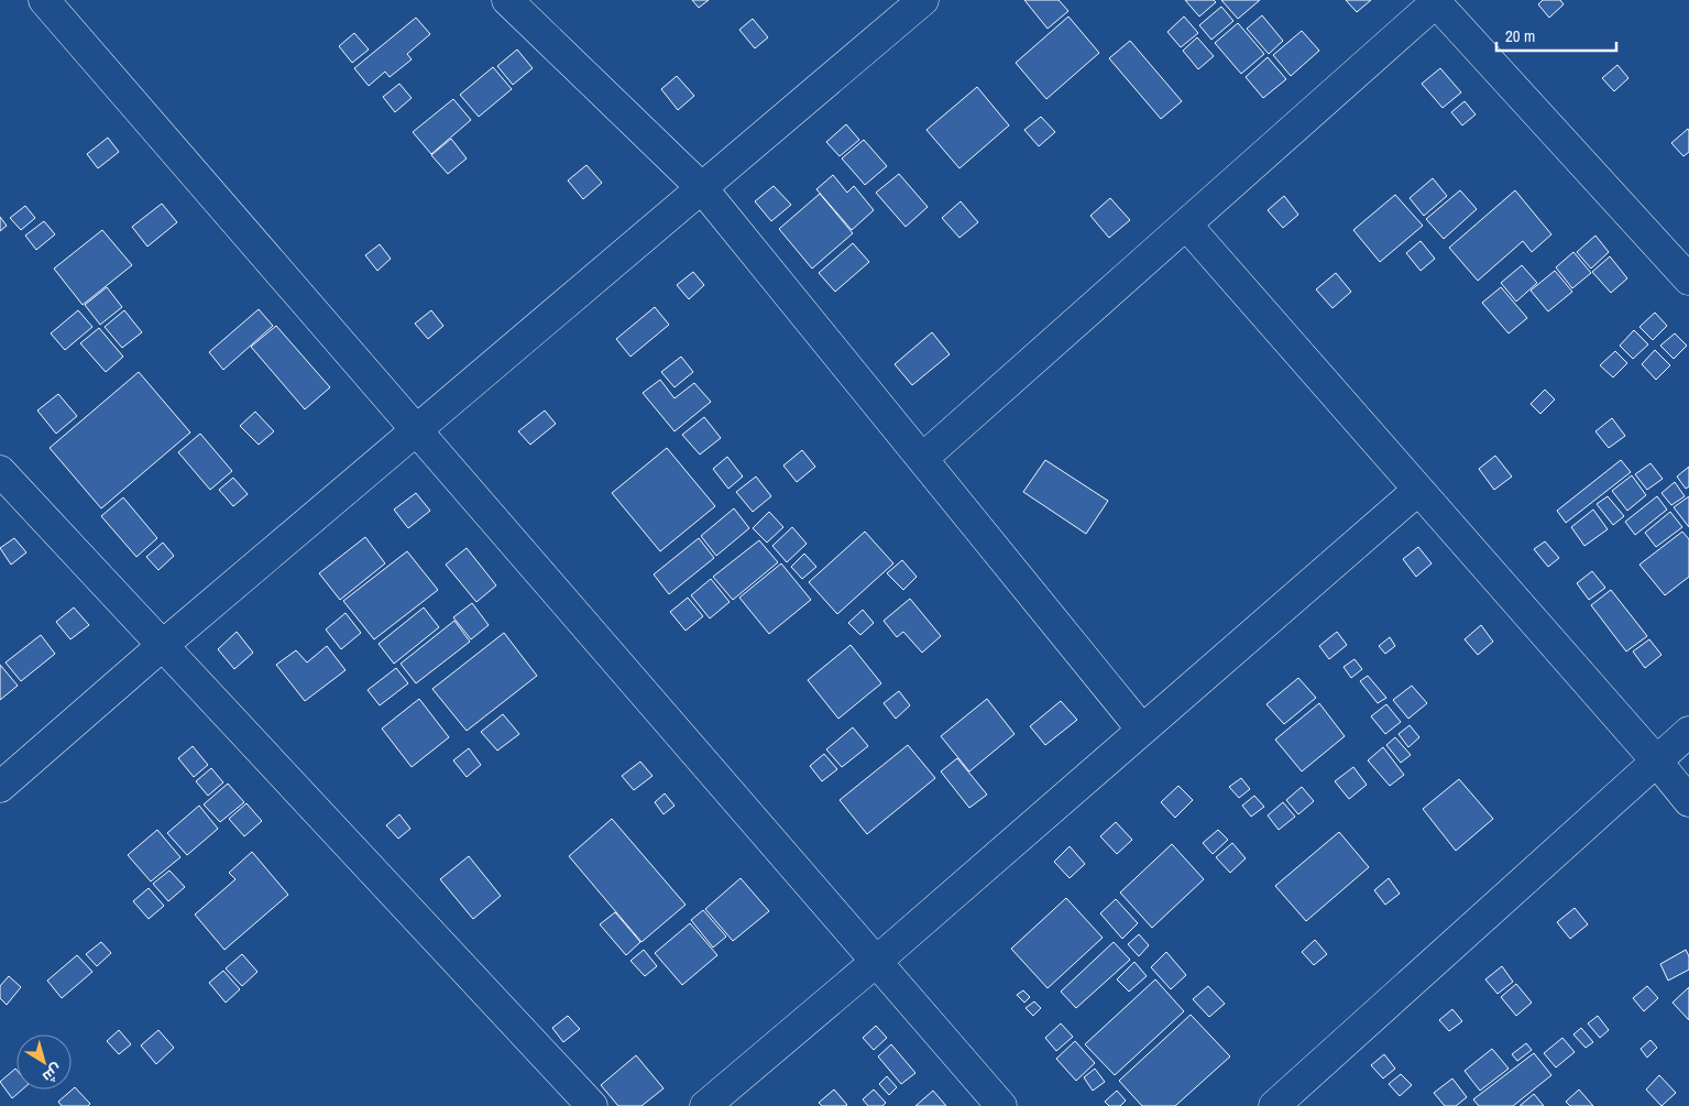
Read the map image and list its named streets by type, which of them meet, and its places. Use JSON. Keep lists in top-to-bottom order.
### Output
{
  "scale_bar": "20 m",
  "north": "bottom right"
}
